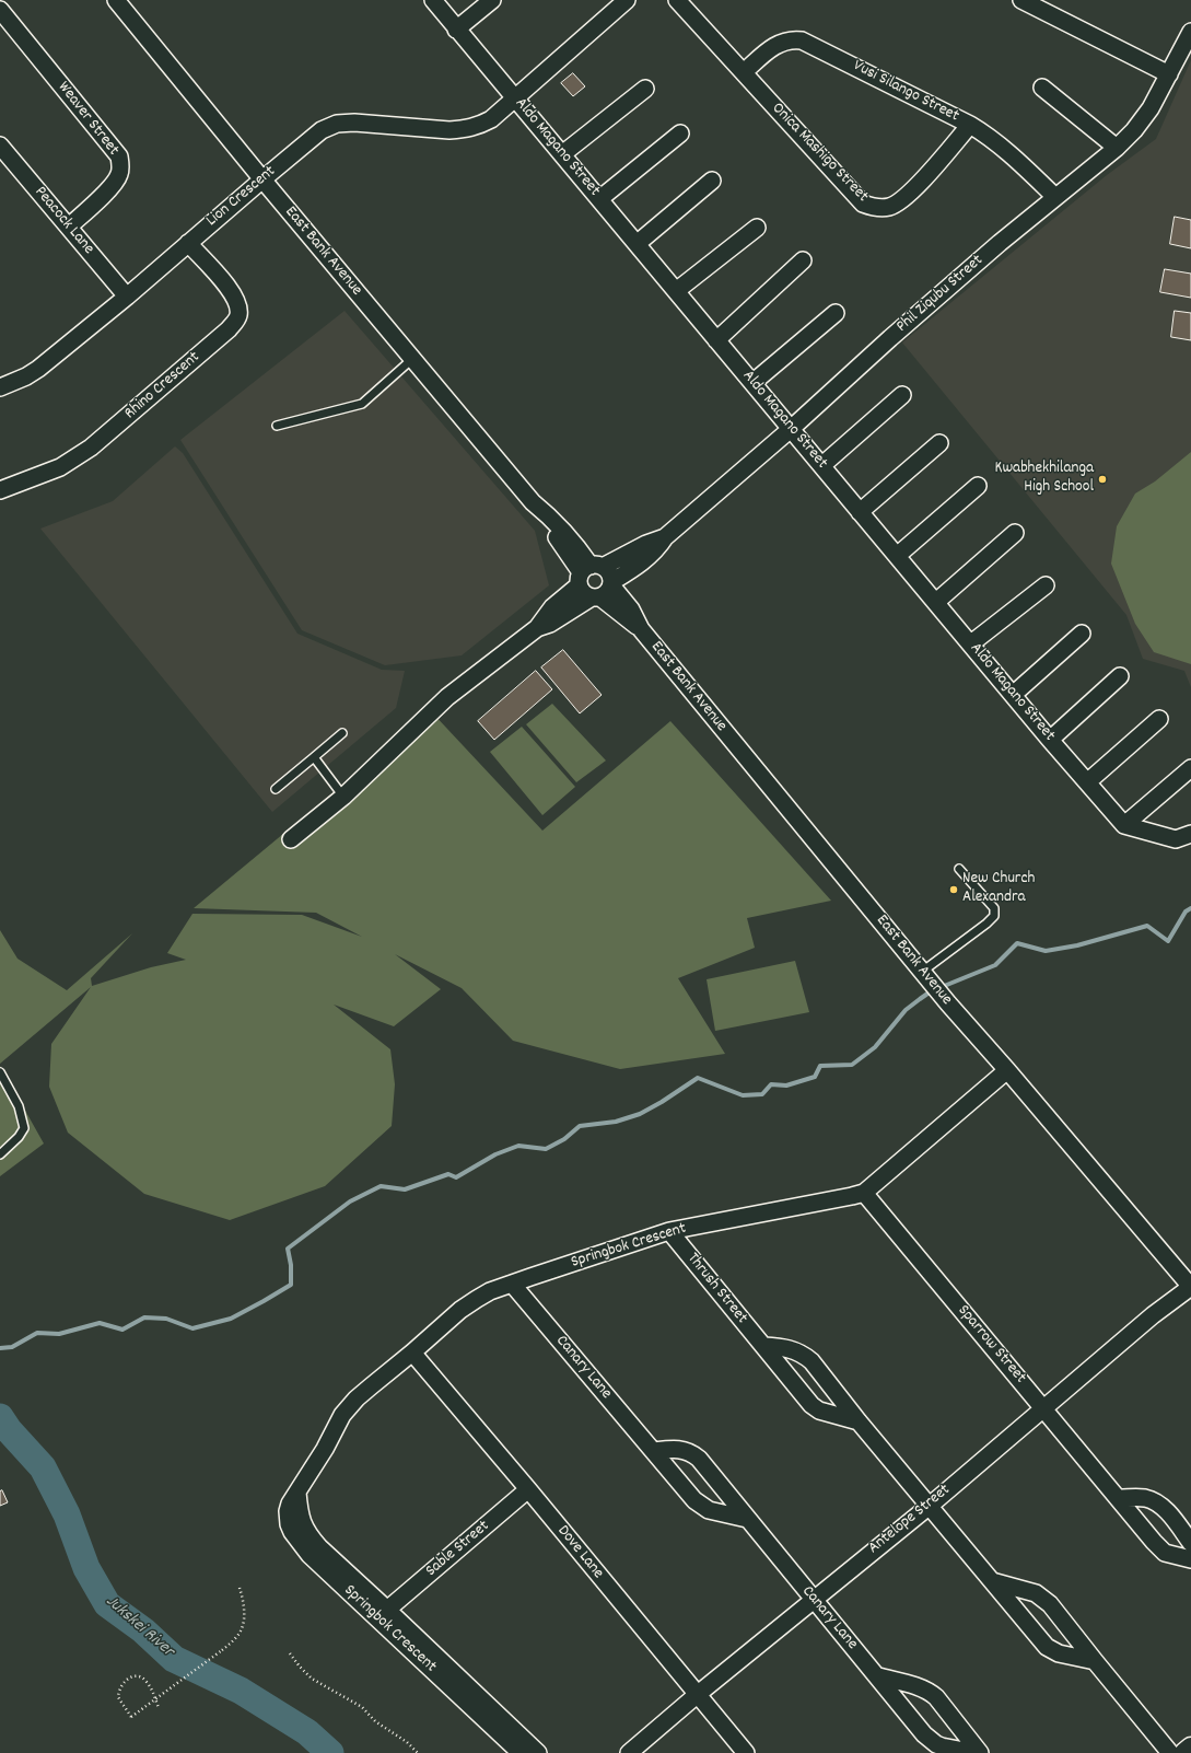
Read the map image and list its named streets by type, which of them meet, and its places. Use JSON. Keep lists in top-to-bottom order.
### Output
{
  "streets": {
    "street": [
      "Vusi Silango Street",
      "Weaver Street",
      "Aldo Magano Street",
      "Onica Mashigo Street",
      "Lion Crescent",
      "Peacock Lane",
      "East Bank Avenue",
      "Phil Ziqubu Street",
      "Rhino Crescent",
      "Springbok Crescent",
      "Thrush Street",
      "Sparrow Street",
      "Canary Lane",
      "Antelope Street",
      "Sable Street",
      "Dove Lane"
    ]
  },
  "crossings": [
    ["Vusi Silango Street", "Onica Mashigo Street"],
    ["Vusi Silango Street", "Phil Ziqubu Street"],
    ["Weaver Street", "Peacock Lane"],
    ["Aldo Magano Street", "Lion Crescent"],
    ["Aldo Magano Street", "Phil Ziqubu Street"],
    ["Lion Crescent", "Peacock Lane"],
    ["Lion Crescent", "East Bank Avenue"],
    ["Lion Crescent", "Rhino Crescent"],
    ["East Bank Avenue", "Phil Ziqubu Street"],
    ["East Bank Avenue", "Springbok Crescent"],
    ["East Bank Avenue", "Antelope Street"],
    ["Springbok Crescent", "Thrush Street"],
    ["Springbok Crescent", "Sparrow Street"],
    ["Springbok Crescent", "Canary Lane"],
    ["Springbok Crescent", "Sable Street"],
    ["Springbok Crescent", "Dove Lane"],
    ["Sparrow Street", "Antelope Street"],
    ["Canary Lane", "Antelope Street"],
    ["Antelope Street", "Dove Lane"],
    ["Sable Street", "Dove Lane"]
  ],
  "water": ["Jukskei River"],
  "places": ["Kwabhekhilanga High School", "New Church Alexandra"]
}
